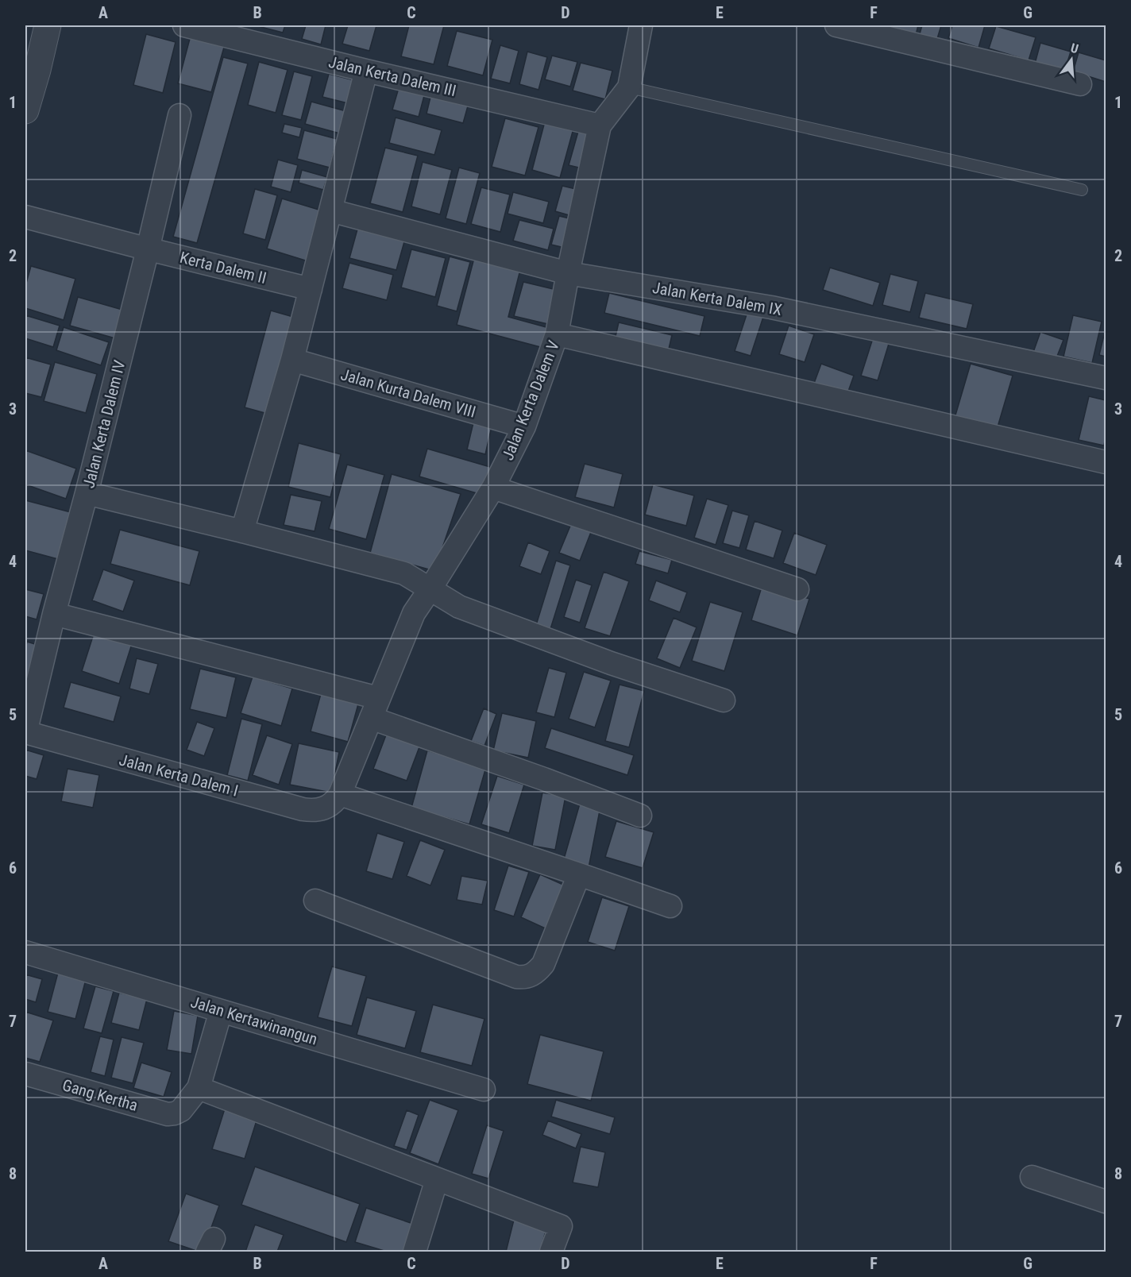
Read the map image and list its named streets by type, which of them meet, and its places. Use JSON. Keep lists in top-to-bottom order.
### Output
{
  "streets": {
    "street": [
      "Jalan Kerta Dalem III",
      "Kerta Dalem II",
      "Jalan Kerta Dalem IX",
      "Jalan Kurta Dalem VIII",
      "Jalan Kerta Dalem V",
      "Jalan Kerta Dalem IV",
      "Jalan Kerta Dalem I",
      "Jalan Kertawinangun",
      "Gang Kertha"
    ]
  },
  "crossings": [
    ["Jalan Kerta Dalem III", "Jalan Kerta Dalem V"],
    ["Kerta Dalem II", "Jalan Kerta Dalem IV"],
    ["Jalan Kerta Dalem IX", "Jalan Kerta Dalem V"],
    ["Jalan Kurta Dalem VIII", "Jalan Kerta Dalem V"],
    ["Jalan Kerta Dalem V", "Jalan Kerta Dalem I"],
    ["Jalan Kerta Dalem IV", "Jalan Kerta Dalem I"]
  ],
  "north": "top",
  "grid": {
    "columns": [
      "A",
      "B",
      "C",
      "D",
      "E",
      "F",
      "G"
    ],
    "rows": [
      "1",
      "2",
      "3",
      "4",
      "5",
      "6",
      "7",
      "8"
    ]
  }
}
